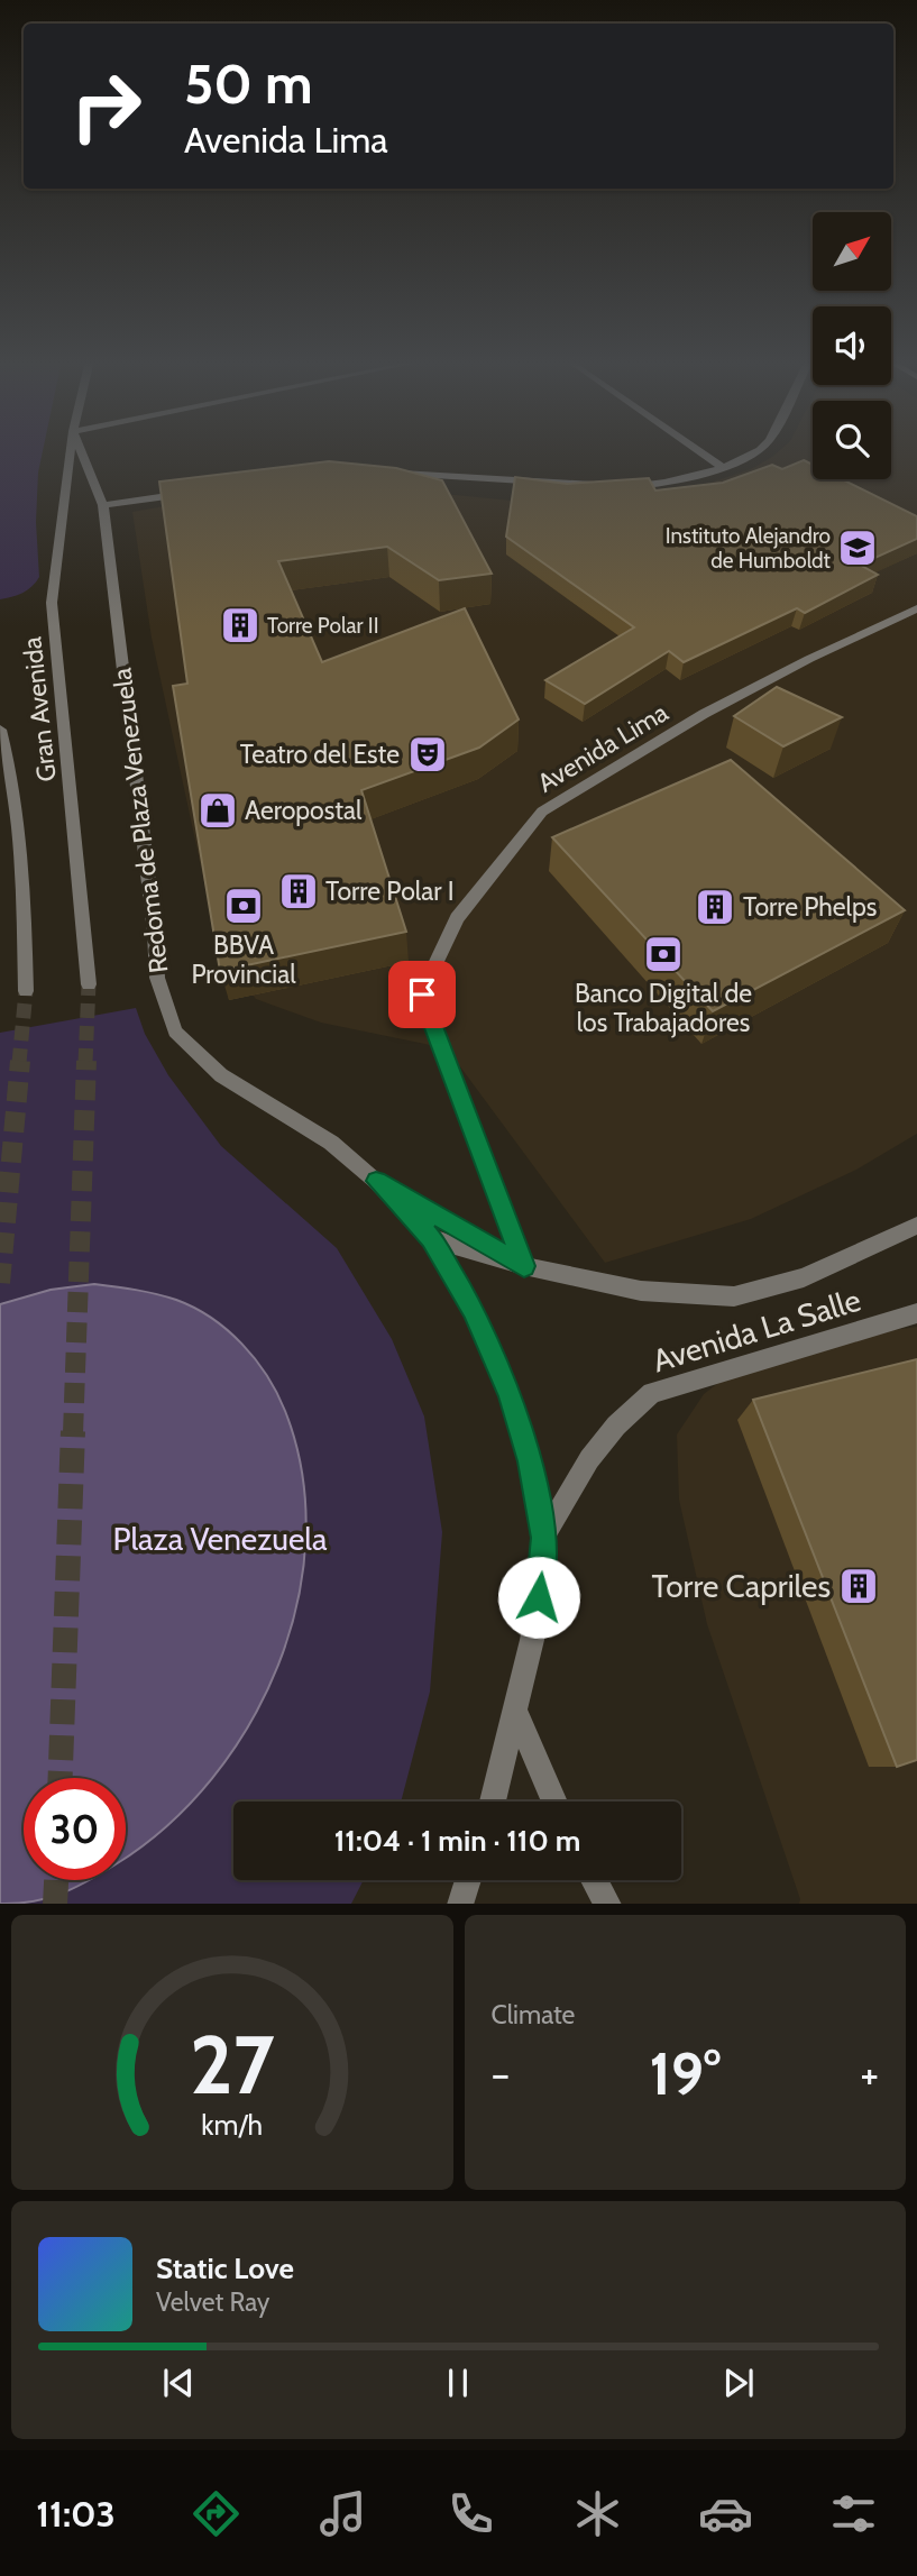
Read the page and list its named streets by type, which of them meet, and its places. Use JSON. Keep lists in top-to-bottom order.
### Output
{
  "streets": {
    "street": [
      "Gran Avenida",
      "Avenida Lima",
      "Redoma de Plaza Venezuela",
      "Avenida La Salle"
    ]
  },
  "crossings": [
    ["Avenida Lima", "Avenida La Salle"],
    ["Redoma de Plaza Venezuela", "Avenida La Salle"]
  ],
  "parks": ["Plaza Venezuela"],
  "places": {
    "school or university": ["Instituto Alejandro de Humboldt"],
    "building": [
      "Torre Polar II",
      "Torre Polar I",
      "Torre Phelps",
      "Torre Capriles"
    ],
    "theatre": ["Teatro del Este"],
    "shop": ["Aeropostal"],
    "bank": ["BBVA Provincial", "Banco Digital de los Trabajadores"]
  },
  "north": "top right",
  "page": {
    "turn": ["50 m", "Avenida Lima"],
    "limit": "30",
    "trip": "11:04 · 1 min · 110 m",
    "tile": "Climate",
    "heat": ["−", "19°", "+"],
    "song": ["Static Love", "Velvet Ray"],
    "tabs": "11:03",
    "gauge": ["27", "km/h"]
  }
}
